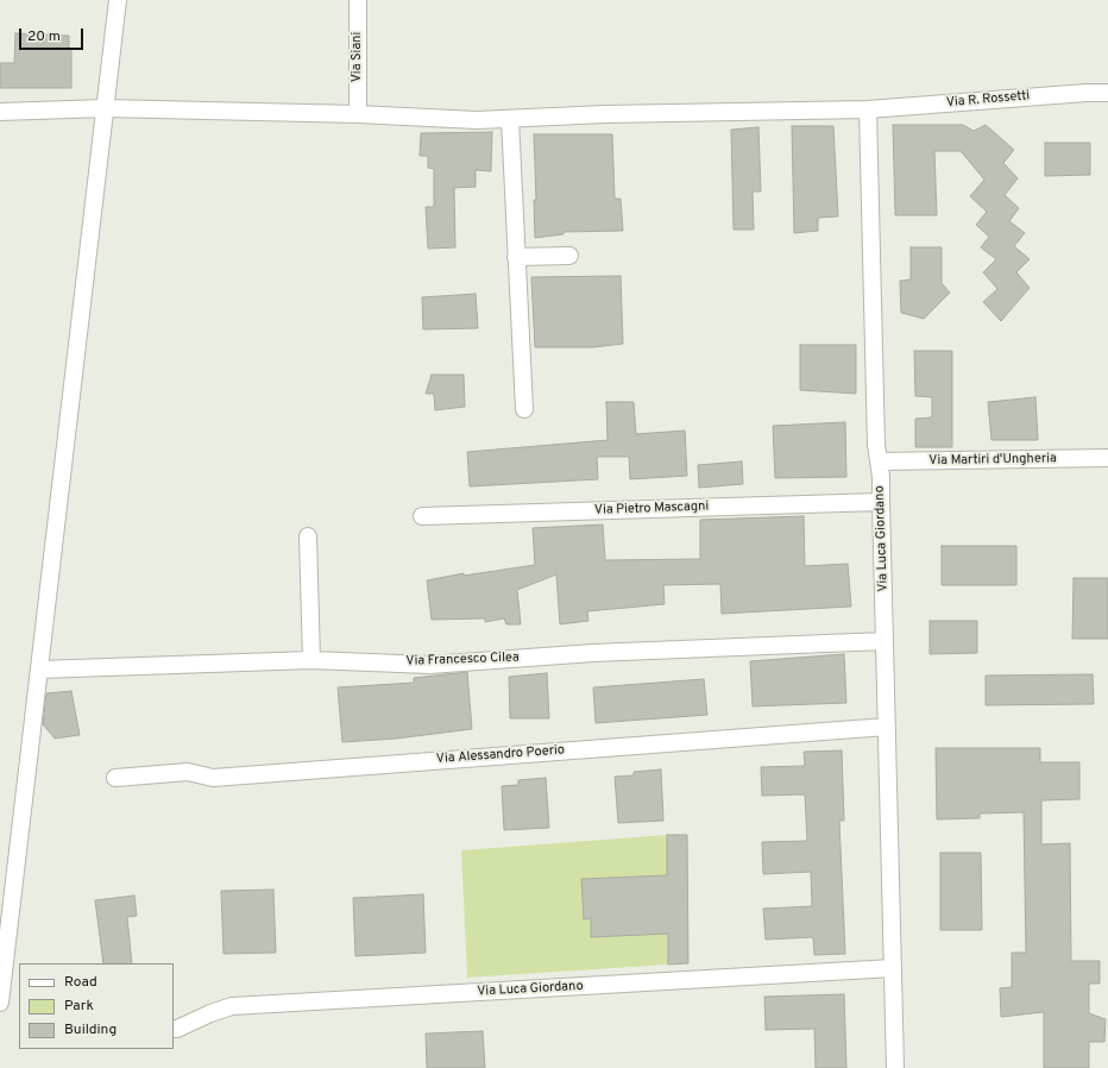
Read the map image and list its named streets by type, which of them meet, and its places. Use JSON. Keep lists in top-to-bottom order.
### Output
{
  "streets": {
    "street": [
      "Via Siani",
      "Via R. Rossetti",
      "Via Martiri d'Ungheria",
      "Via Pietro Mascagni",
      "Via Luca Giordano",
      "Via Francesco Cilea",
      "Via Alessandro Poerio"
    ]
  },
  "crossings": [
    ["Via Siani", "Via R. Rossetti"],
    ["Via R. Rossetti", "Via Luca Giordano"],
    ["Via Martiri d'Ungheria", "Via Luca Giordano"],
    ["Via Pietro Mascagni", "Via Luca Giordano"],
    ["Via Luca Giordano", "Via Francesco Cilea"],
    ["Via Luca Giordano", "Via Alessandro Poerio"]
  ],
  "legend": ["Road", "Park", "Building"],
  "scale_bar": "20 m"
}
